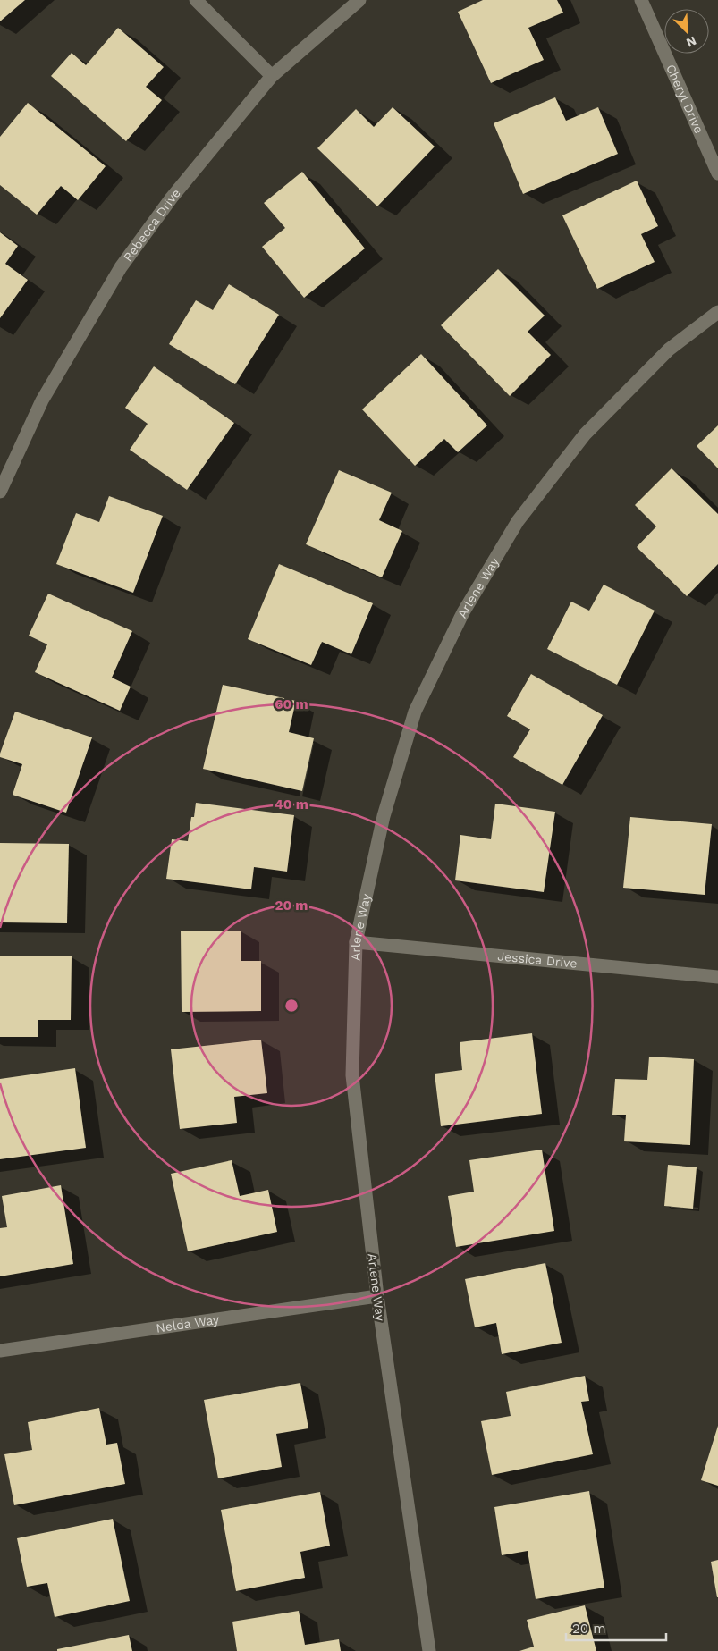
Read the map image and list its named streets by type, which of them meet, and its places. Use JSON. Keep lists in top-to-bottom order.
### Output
{
  "streets": {
    "street": [
      "Cheryl Drive",
      "Rebecca Drive",
      "Arlene Way",
      "Jessica Drive",
      "Nelda Way"
    ]
  },
  "crossings": [
    ["Arlene Way", "Jessica Drive"],
    ["Arlene Way", "Nelda Way"]
  ],
  "scale_bar": "20 m",
  "north": "bottom right",
  "rings": ["60 m", "40 m", "20 m"]
}
